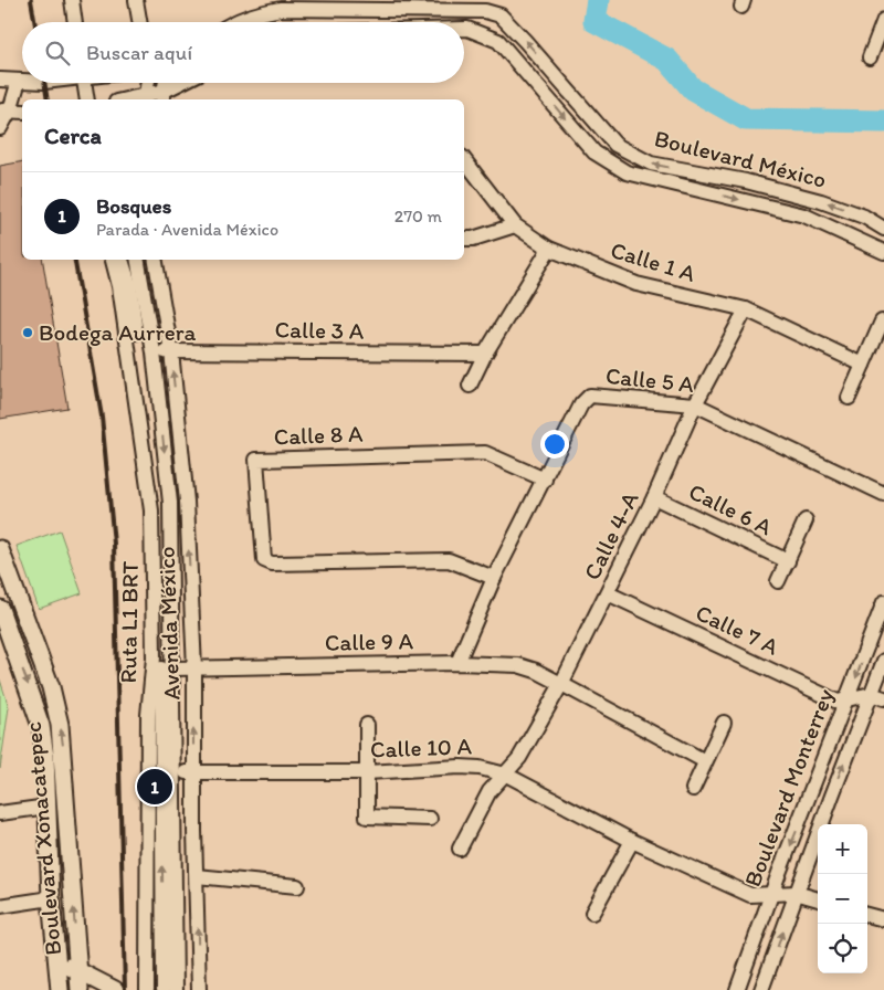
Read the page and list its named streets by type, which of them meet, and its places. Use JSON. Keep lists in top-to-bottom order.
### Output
{
  "streets": {
    "main road": ["Boulevard Xonacatepec"],
    "street": [
      "Boulevard México",
      "Calle 1 A",
      "Calle 3 A",
      "Calle 5 A",
      "Calle 8 A",
      "Calle 6 A",
      "Calle 4-A",
      "Ruta L1 BRT",
      "Avenida México",
      "Calle 7 A",
      "Calle 9 A",
      "Calle 10 A",
      "Boulevard Monterrey"
    ]
  },
  "crossings": [
    ["Calle 1 A", "Calle 4-A"],
    ["Calle 3 A", "Avenida México"],
    ["Calle 5 A", "Calle 8 A"],
    ["Calle 5 A", "Calle 4-A"],
    ["Calle 5 A", "Calle 9 A"],
    ["Calle 6 A", "Calle 4-A"],
    ["Calle 4-A", "Calle 7 A"],
    ["Calle 4-A", "Calle 9 A"],
    ["Calle 4-A", "Calle 10 A"],
    ["Avenida México", "Calle 9 A"],
    ["Avenida México", "Calle 10 A"],
    ["Calle 7 A", "Boulevard Monterrey"],
    ["Calle 10 A", "Boulevard Monterrey"]
  ],
  "places": ["Bodega Aurrera"],
  "page": {
    "search": "Buscar aquí",
    "heading": "Cerca",
    "list": [
      {
        "mark": "1",
        "name": "Bosques",
        "note": "Parada · Avenida México",
        "value": "270 m"
      }
    ],
    "pins": "1",
    "map_buttons": ["+", "−"]
  }
}
